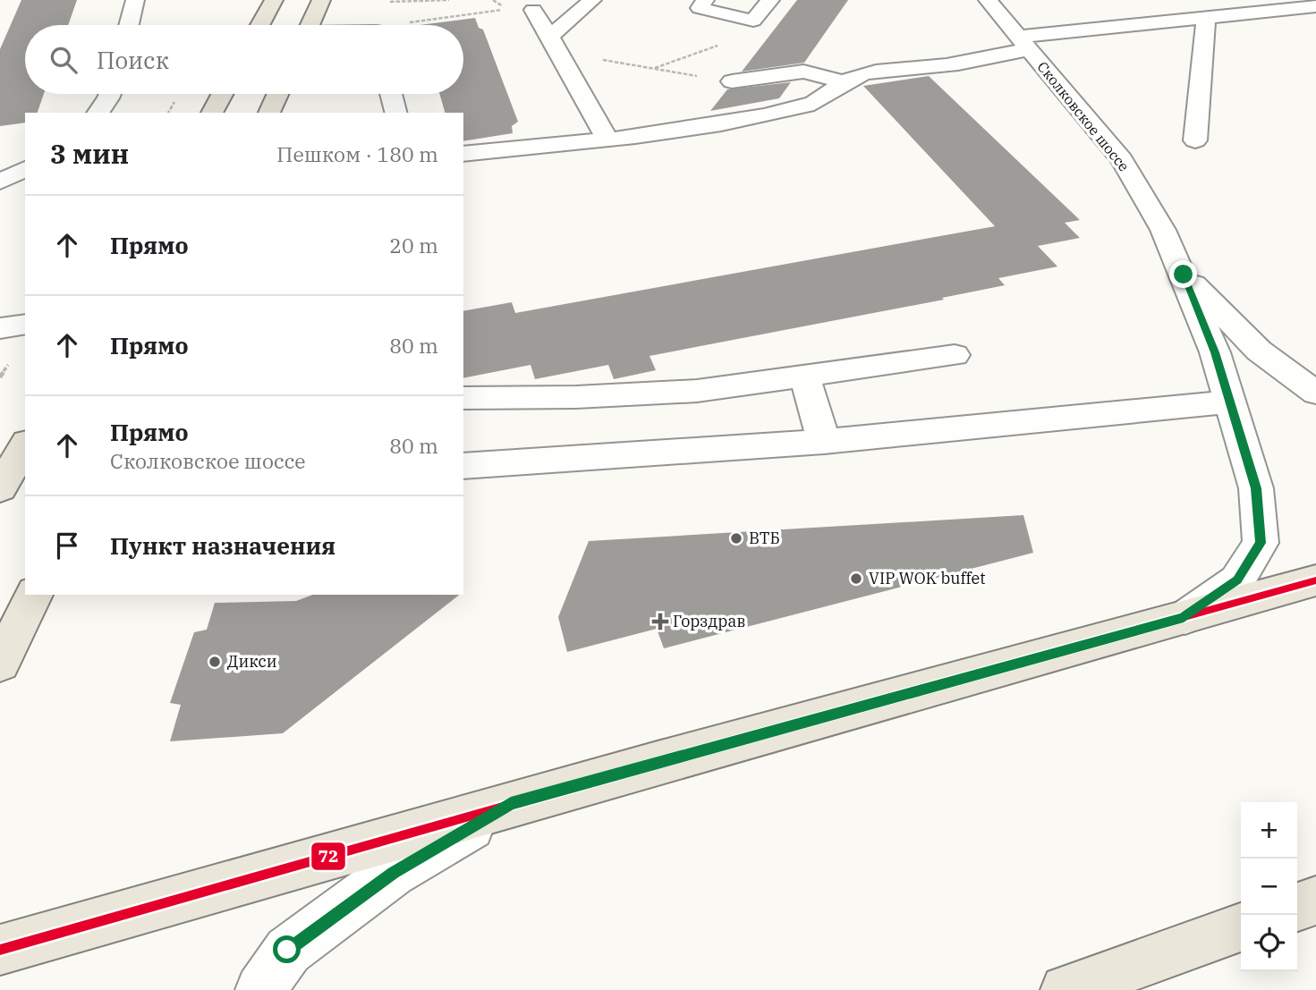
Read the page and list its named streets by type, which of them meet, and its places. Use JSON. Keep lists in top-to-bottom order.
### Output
{
  "streets": {
    "street": ["Сколковское шоссе"]
  },
  "places": {
    "other": ["ВТБ", "VIP WOK buffet", "Дикси"],
    "health": ["Горздрав"]
  },
  "lines": ["transit line 72"],
  "page": {
    "search": "Поиск",
    "heading": ["3 мин", "Пешком · 180 m"],
    "list": [
      ["Прямо", "20 m"],
      ["Прямо", "80 m"],
      ["Прямо", "Сколковское шоссе", "80 m"],
      "Пункт назначения"
    ],
    "map_buttons": ["+", "−"]
  }
}
